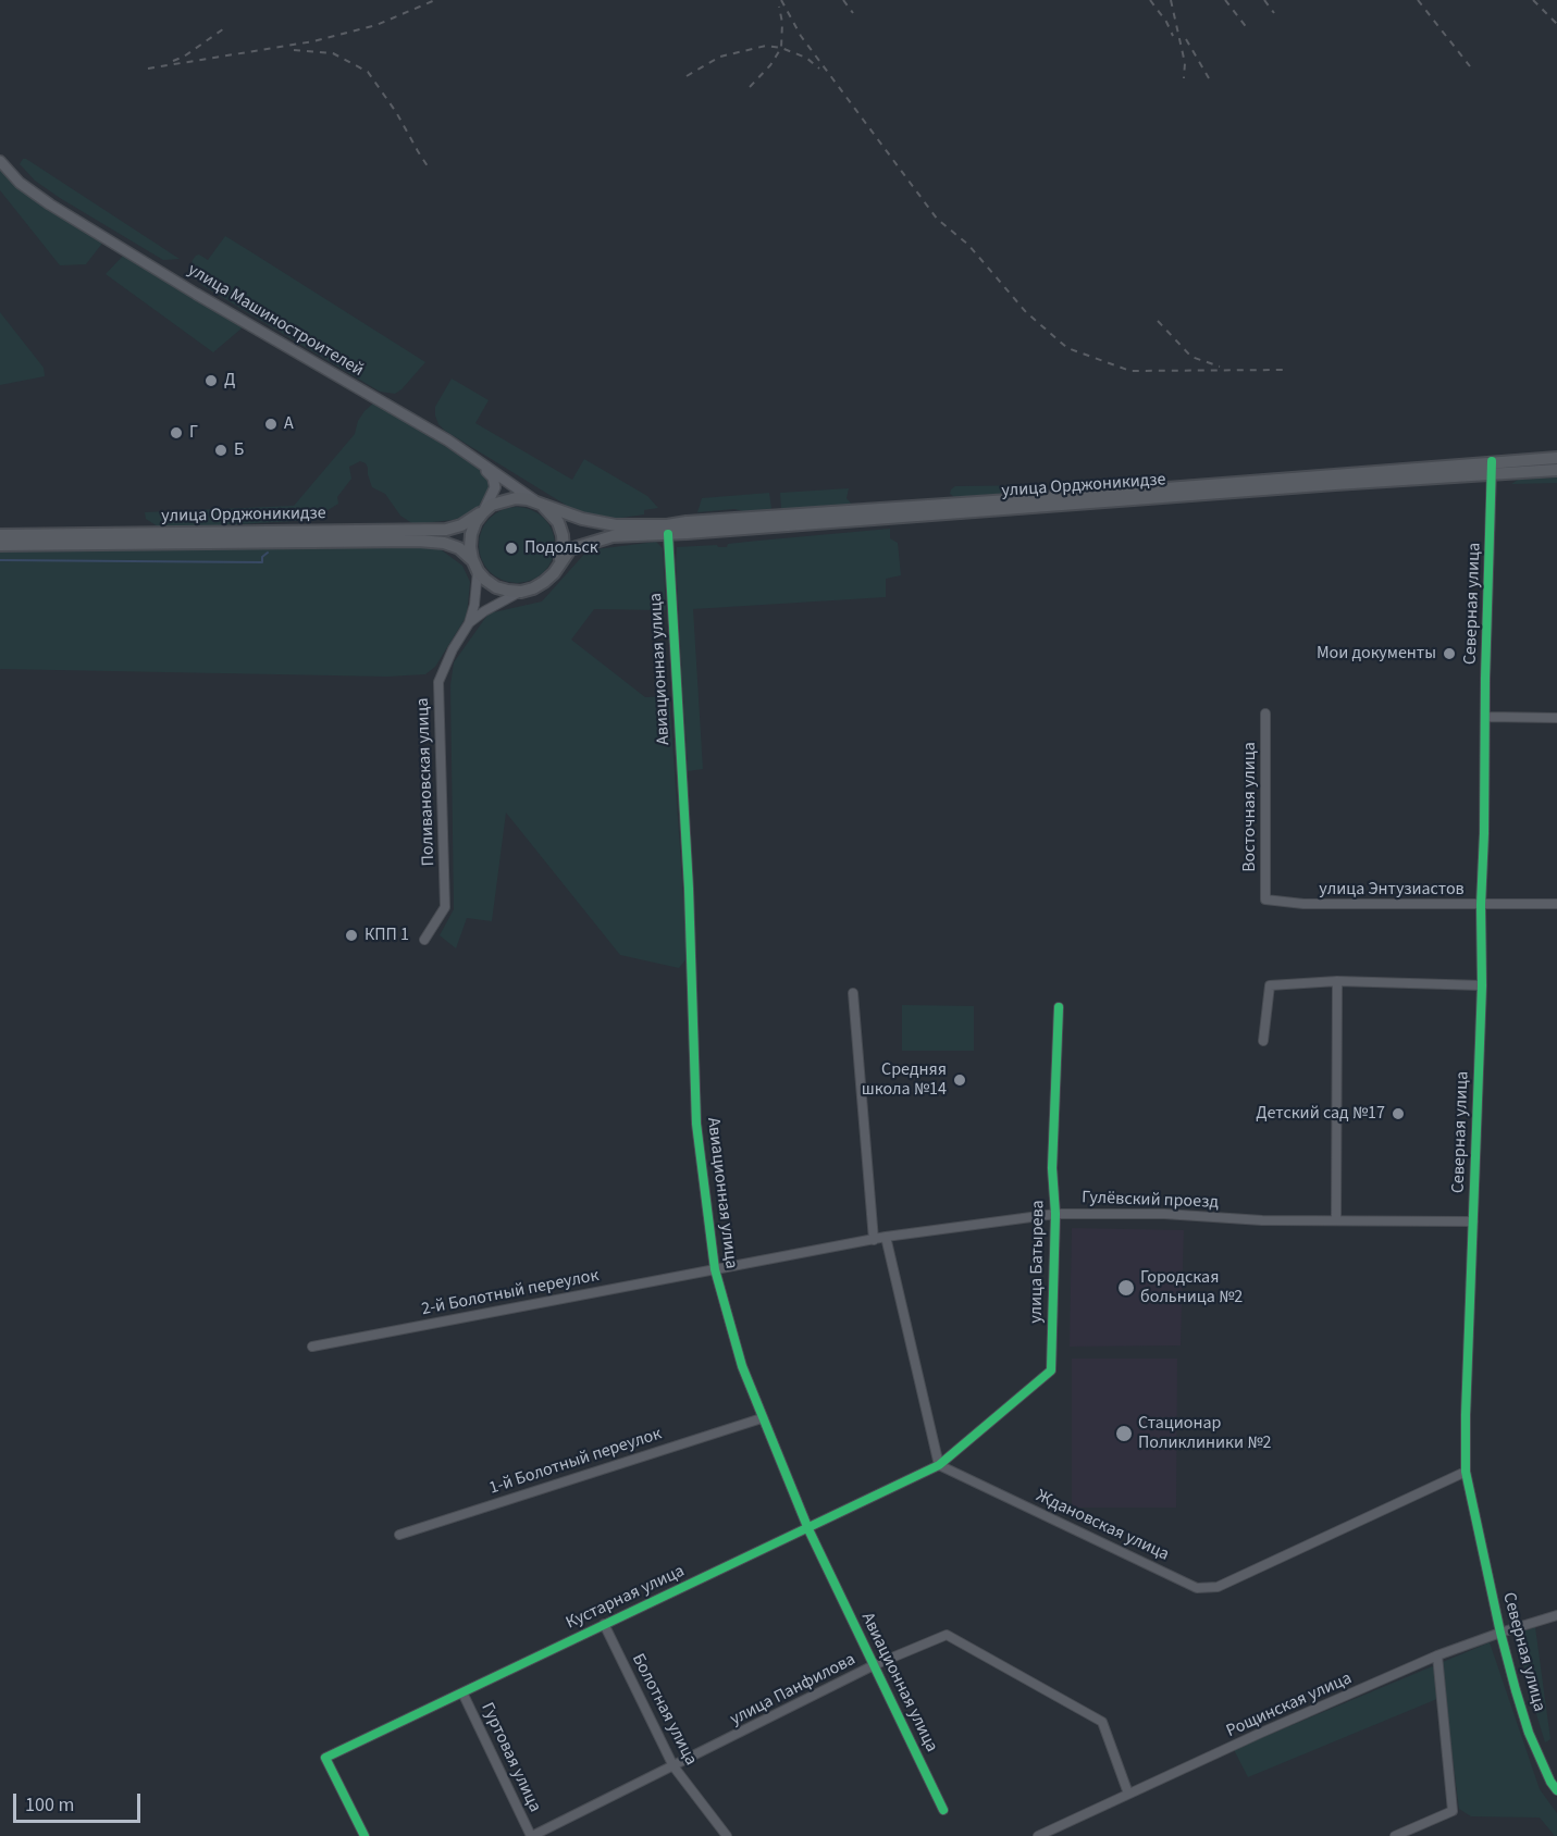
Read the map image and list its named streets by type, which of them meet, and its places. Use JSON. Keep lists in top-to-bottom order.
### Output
{
  "streets": {
    "main road": ["улица Орджоникидзе"],
    "street": [
      "улица Машиностроителей",
      "Северная улица",
      "Авиационная улица",
      "Поливановская улица",
      "Восточная улица",
      "улица Энтузиастов",
      "Гулёвский проезд",
      "улица Батырева",
      "2-й Болотный переулок",
      "1-й Болотный переулок",
      "Ждановская улица",
      "Кустарная улица",
      "улица Панфилова",
      "Рощинская улица",
      "Болотная улица",
      "Гуртовая улица"
    ]
  },
  "crossings": [
    ["улица Машиностроителей", "улица Орджоникидзе"],
    ["улица Орджоникидзе", "Северная улица"],
    ["улица Орджоникидзе", "Авиационная улица"],
    ["Северная улица", "улица Энтузиастов"],
    ["Северная улица", "Гулёвский проезд"],
    ["Северная улица", "Ждановская улица"],
    ["Северная улица", "Рощинская улица"],
    ["Авиационная улица", "Гулёвский проезд"],
    ["Авиационная улица", "2-й Болотный переулок"],
    ["Авиационная улица", "1-й Болотный переулок"],
    ["Авиационная улица", "Кустарная улица"],
    ["Авиационная улица", "улица Панфилова"],
    ["Восточная улица", "улица Энтузиастов"],
    ["Гулёвский проезд", "улица Батырева"],
    ["Гулёвский проезд", "2-й Болотный переулок"],
    ["улица Батырева", "Ждановская улица"],
    ["улица Батырева", "Кустарная улица"],
    ["Ждановская улица", "Кустарная улица"],
    ["Кустарная улица", "Болотная улица"],
    ["Кустарная улица", "Гуртовая улица"],
    ["улица Панфилова", "Рощинская улица"],
    ["улица Панфилова", "Болотная улица"],
    ["улица Панфилова", "Гуртовая улица"]
  ],
  "places": [
    "Д",
    "А",
    "Г",
    "Б",
    "Подольск",
    "Мои документы",
    "КПП 1",
    "Средняя школа №14",
    "Детский сад №17",
    "Городская больница №2",
    "Стационар Поликлиники №2"
  ],
  "scale_bar": "100 m"
}
